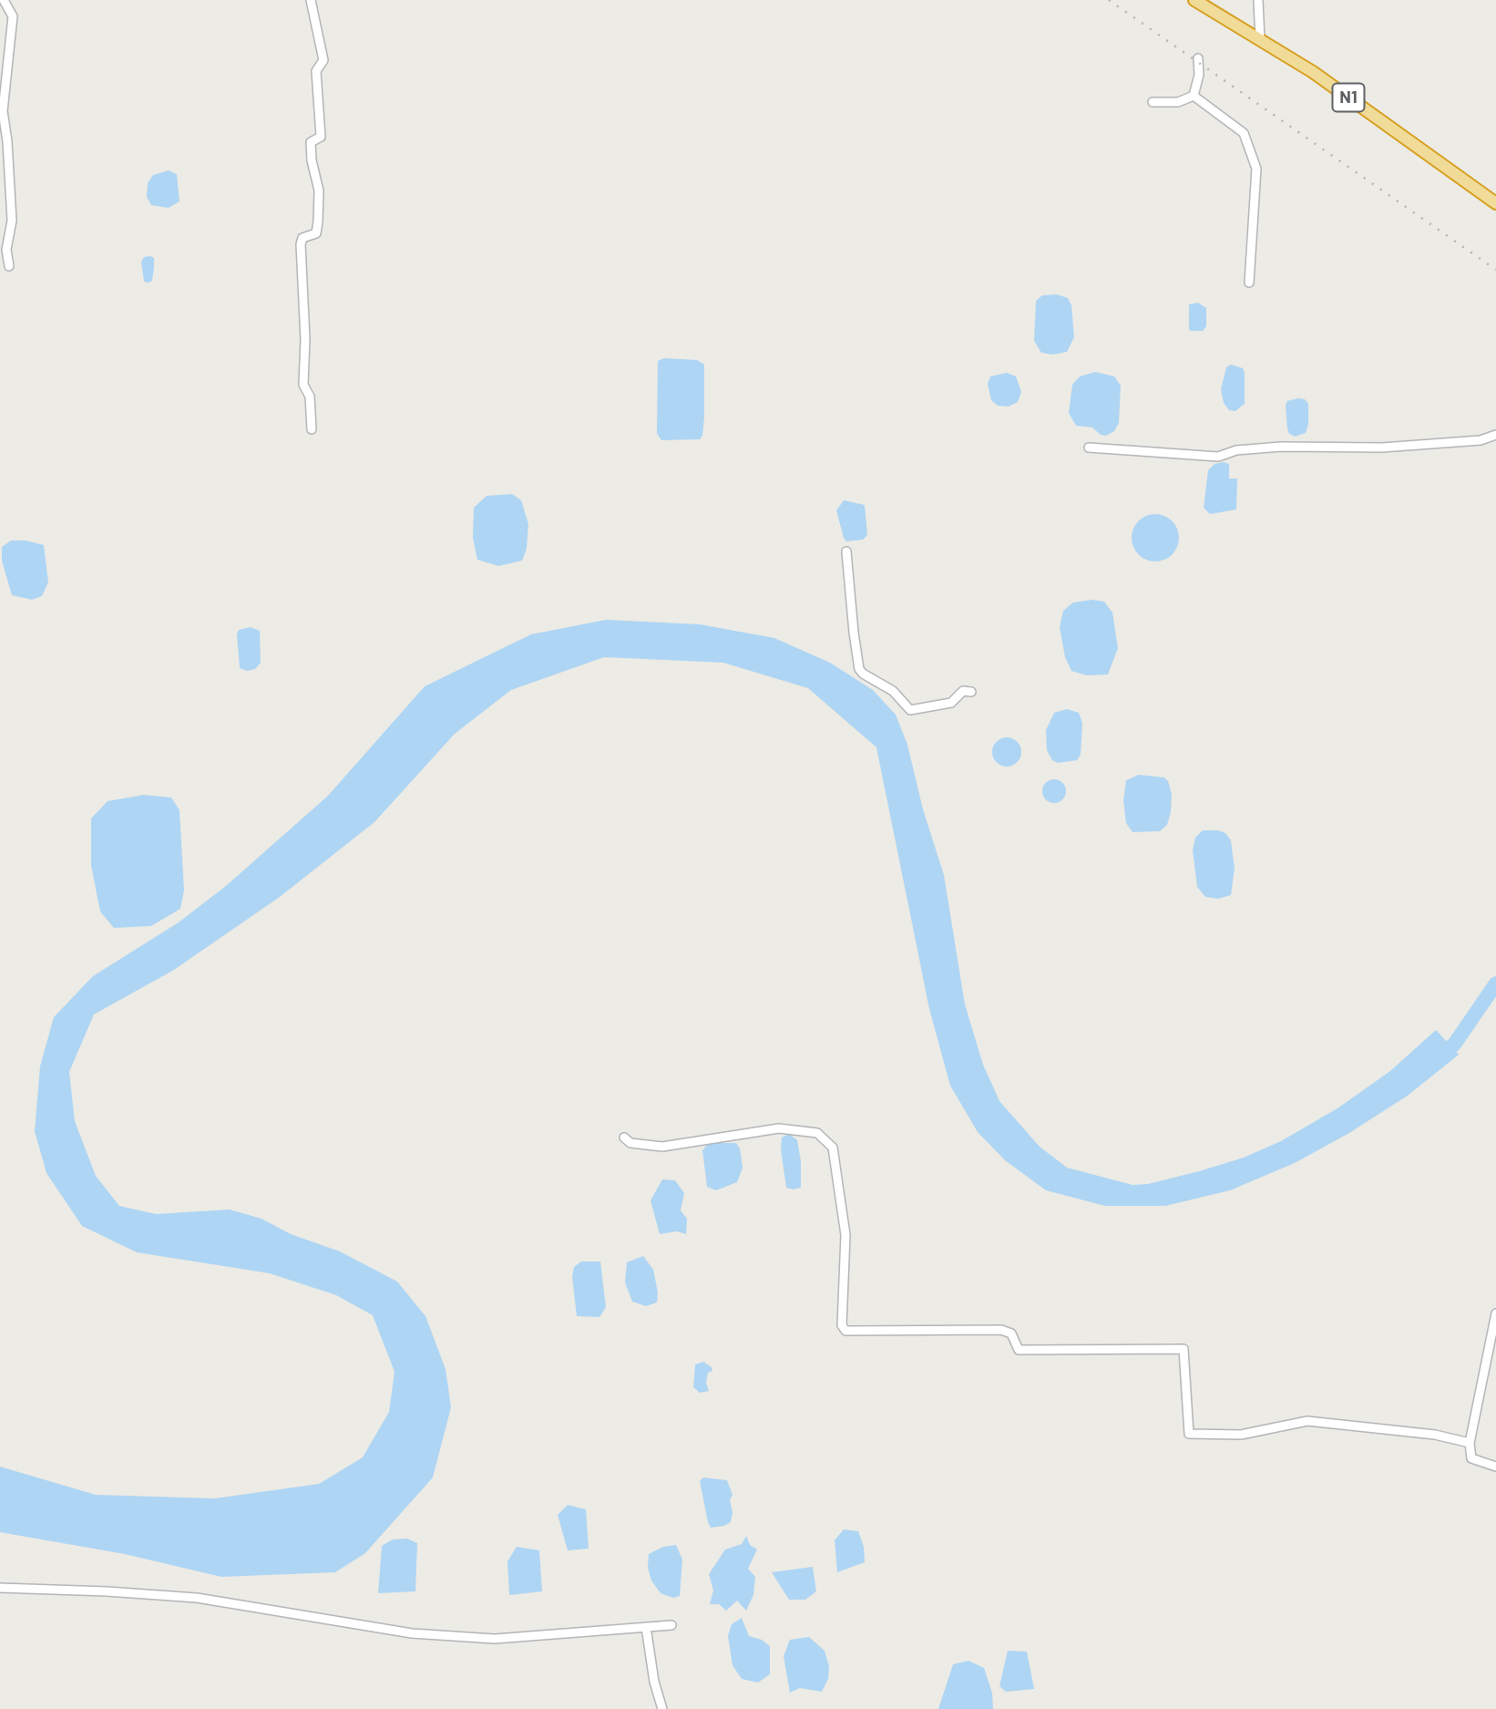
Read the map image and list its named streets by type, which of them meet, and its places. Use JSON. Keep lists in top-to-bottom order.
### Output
{
  "streets": {
    "highway": ["N1"]
  }
}
